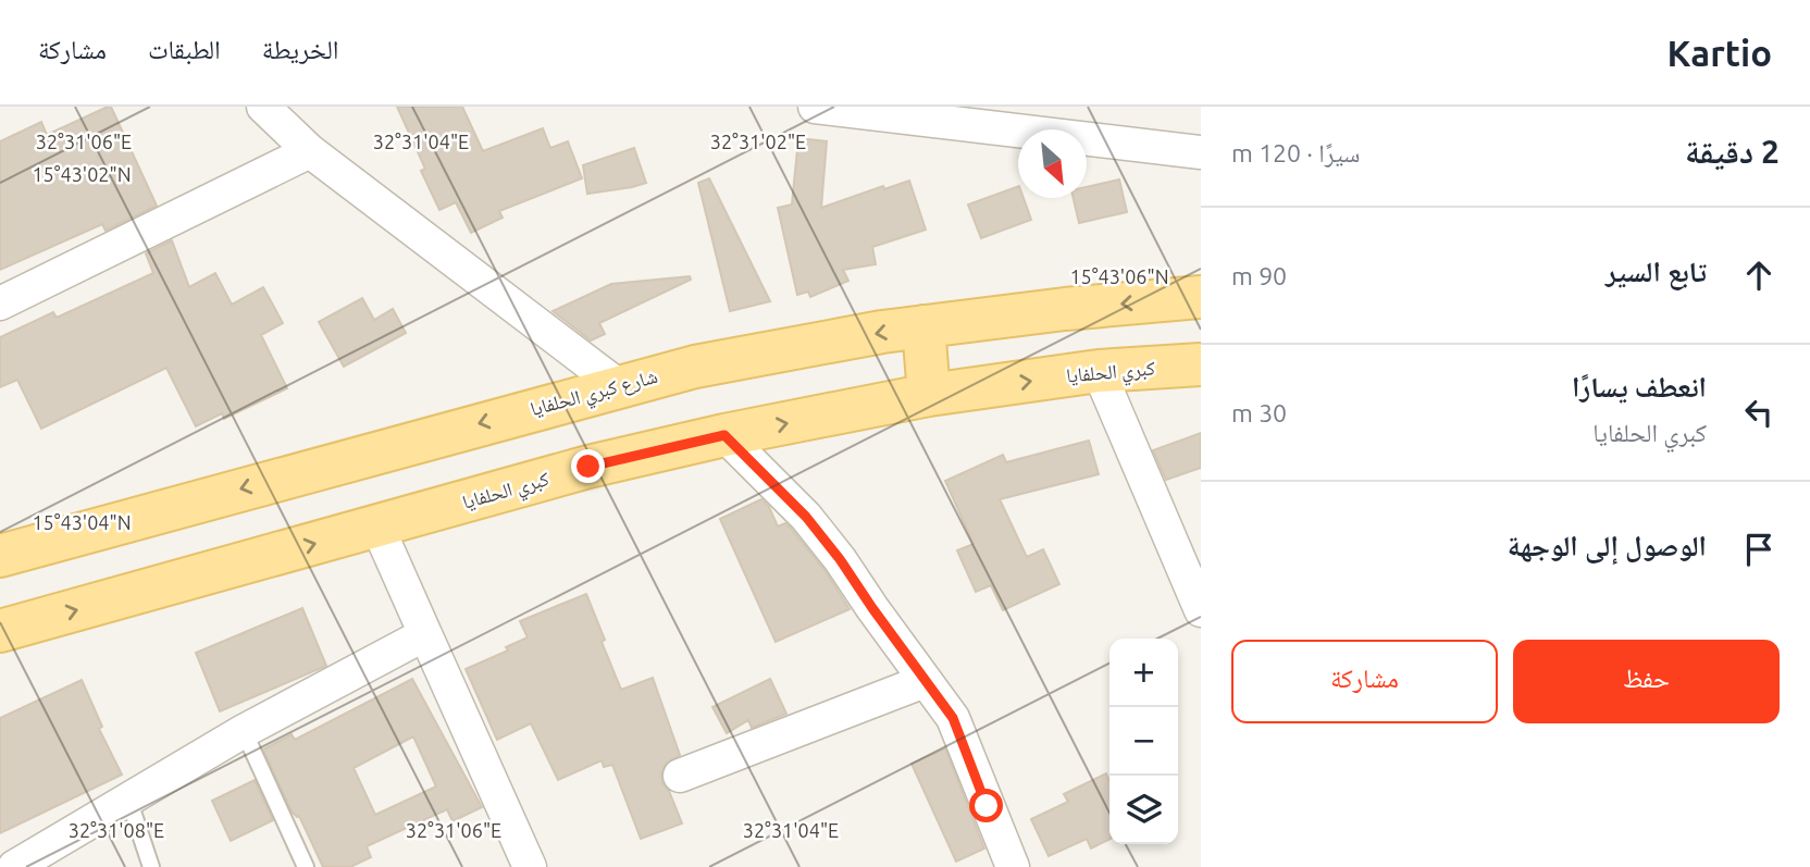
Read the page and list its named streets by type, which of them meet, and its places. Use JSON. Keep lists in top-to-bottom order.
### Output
{
  "streets": {
    "main road": ["كبري الحلفايا", "شارع كبري الحلفايا"]
  },
  "one_way": ["كبري الحلفايا", "شارع كبري الحلفايا"],
  "north": "bottom right",
  "page": {
    "header": "Kartio",
    "nav": ["الخريطة", "الطبقات", "مشاركة"],
    "heading": ["2 دقيقة", "سيرًا · 120 m"],
    "list": [
      ["تابع السير", "90 m"],
      ["انعطف يسارًا", "كبري الحلفايا", "30 m"],
      "الوصول إلى الوجهة"
    ],
    "buttons": ["حفظ", "مشاركة"],
    "map_buttons": ["+", "−"]
  },
  "coordinates": [
    "32°31'06\"E",
    "32°31'04\"E",
    "32°31'02\"E",
    "15°43'02\"N",
    "15°43'06\"N",
    "15°43'04\"N",
    "32°31'08\"E"
  ]
}
